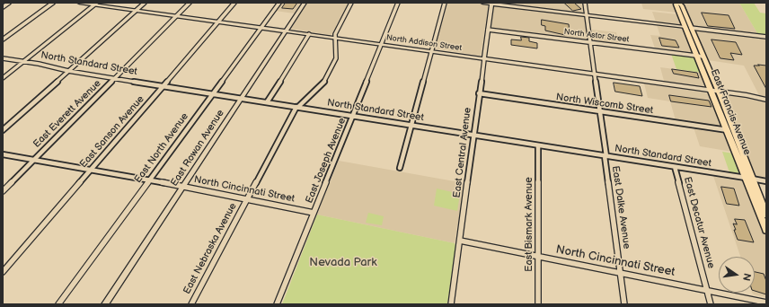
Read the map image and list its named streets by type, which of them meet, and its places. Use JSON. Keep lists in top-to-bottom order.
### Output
{
  "streets": {
    "main road": ["East Francis Avenue"],
    "street": [
      "North Astor Street",
      "North Addison Street",
      "North Standard Street",
      "North Wiscomb Street",
      "East Everett Avenue",
      "East Sanson Avenue",
      "East North Avenue",
      "East Rowan Avenue",
      "East Central Avenue",
      "East Joseph Avenue",
      "North Cincinnati Street",
      "East Dalke Avenue",
      "East Decatur Avenue",
      "East Bismark Avenue",
      "East Nebraska Avenue"
    ]
  },
  "crossings": [
    ["North Astor Street", "East Francis Avenue"],
    ["North Astor Street", "East Central Avenue"],
    ["North Astor Street", "East Dalke Avenue"],
    ["North Addison Street", "East Francis Avenue"],
    ["North Addison Street", "East Everett Avenue"],
    ["North Addison Street", "East Sanson Avenue"],
    ["North Addison Street", "East North Avenue"],
    ["North Addison Street", "East Rowan Avenue"],
    ["North Addison Street", "East Central Avenue"],
    ["North Addison Street", "East Joseph Avenue"],
    ["North Addison Street", "East Dalke Avenue"],
    ["North Addison Street", "East Nebraska Avenue"],
    ["North Standard Street", "East Francis Avenue"],
    ["North Standard Street", "East Everett Avenue"],
    ["North Standard Street", "East Sanson Avenue"],
    ["North Standard Street", "East North Avenue"],
    ["North Standard Street", "East Rowan Avenue"],
    ["North Standard Street", "East Central Avenue"],
    ["North Standard Street", "East Joseph Avenue"],
    ["North Standard Street", "East Dalke Avenue"],
    ["North Standard Street", "East Decatur Avenue"],
    ["North Standard Street", "East Bismark Avenue"],
    ["North Standard Street", "East Nebraska Avenue"],
    ["North Wiscomb Street", "East Francis Avenue"],
    ["North Wiscomb Street", "East Central Avenue"],
    ["North Wiscomb Street", "East Dalke Avenue"],
    ["East Everett Avenue", "North Cincinnati Street"],
    ["East Sanson Avenue", "North Cincinnati Street"],
    ["East North Avenue", "North Cincinnati Street"],
    ["East Rowan Avenue", "North Cincinnati Street"],
    ["East Central Avenue", "North Cincinnati Street"],
    ["East Joseph Avenue", "North Cincinnati Street"],
    ["North Cincinnati Street", "East Dalke Avenue"],
    ["North Cincinnati Street", "East Decatur Avenue"],
    ["North Cincinnati Street", "East Bismark Avenue"],
    ["North Cincinnati Street", "East Nebraska Avenue"]
  ],
  "parks": ["Nevada Park"],
  "north": "right"
}
